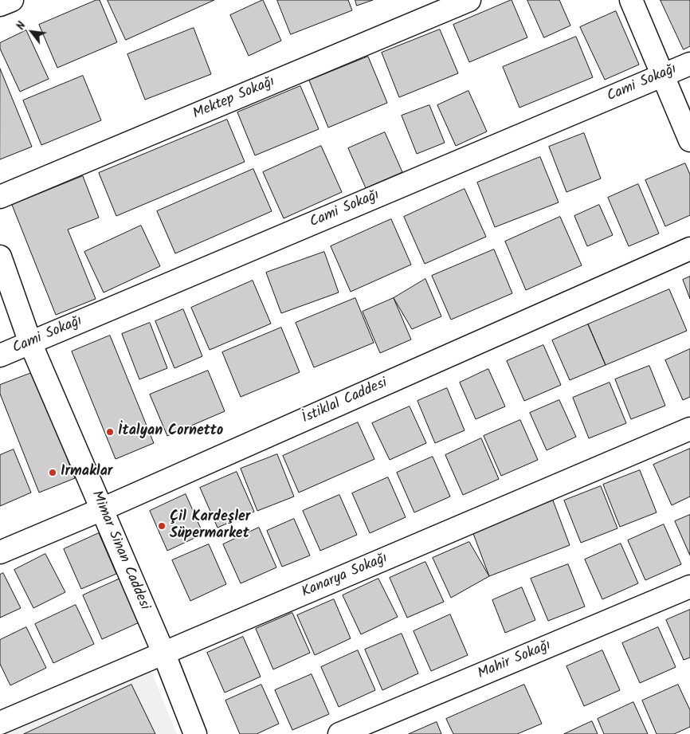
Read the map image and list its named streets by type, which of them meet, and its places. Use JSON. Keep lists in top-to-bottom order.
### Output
{
  "streets": {
    "street": [
      "Cami Sokağı",
      "Mektep Sokağı",
      "İstiklal Caddesi",
      "Mimar Sinan Caddesi",
      "Kanarya Sokağı",
      "Mahir Sokağı"
    ]
  },
  "crossings": [
    ["Cami Sokağı", "Mimar Sinan Caddesi"],
    ["İstiklal Caddesi", "Mimar Sinan Caddesi"],
    ["Mimar Sinan Caddesi", "Kanarya Sokağı"]
  ],
  "places": ["İtalyan Cornetto", "Irmaklar", "Çil Kardeşler Süpermarket"],
  "north": "top left"
}
